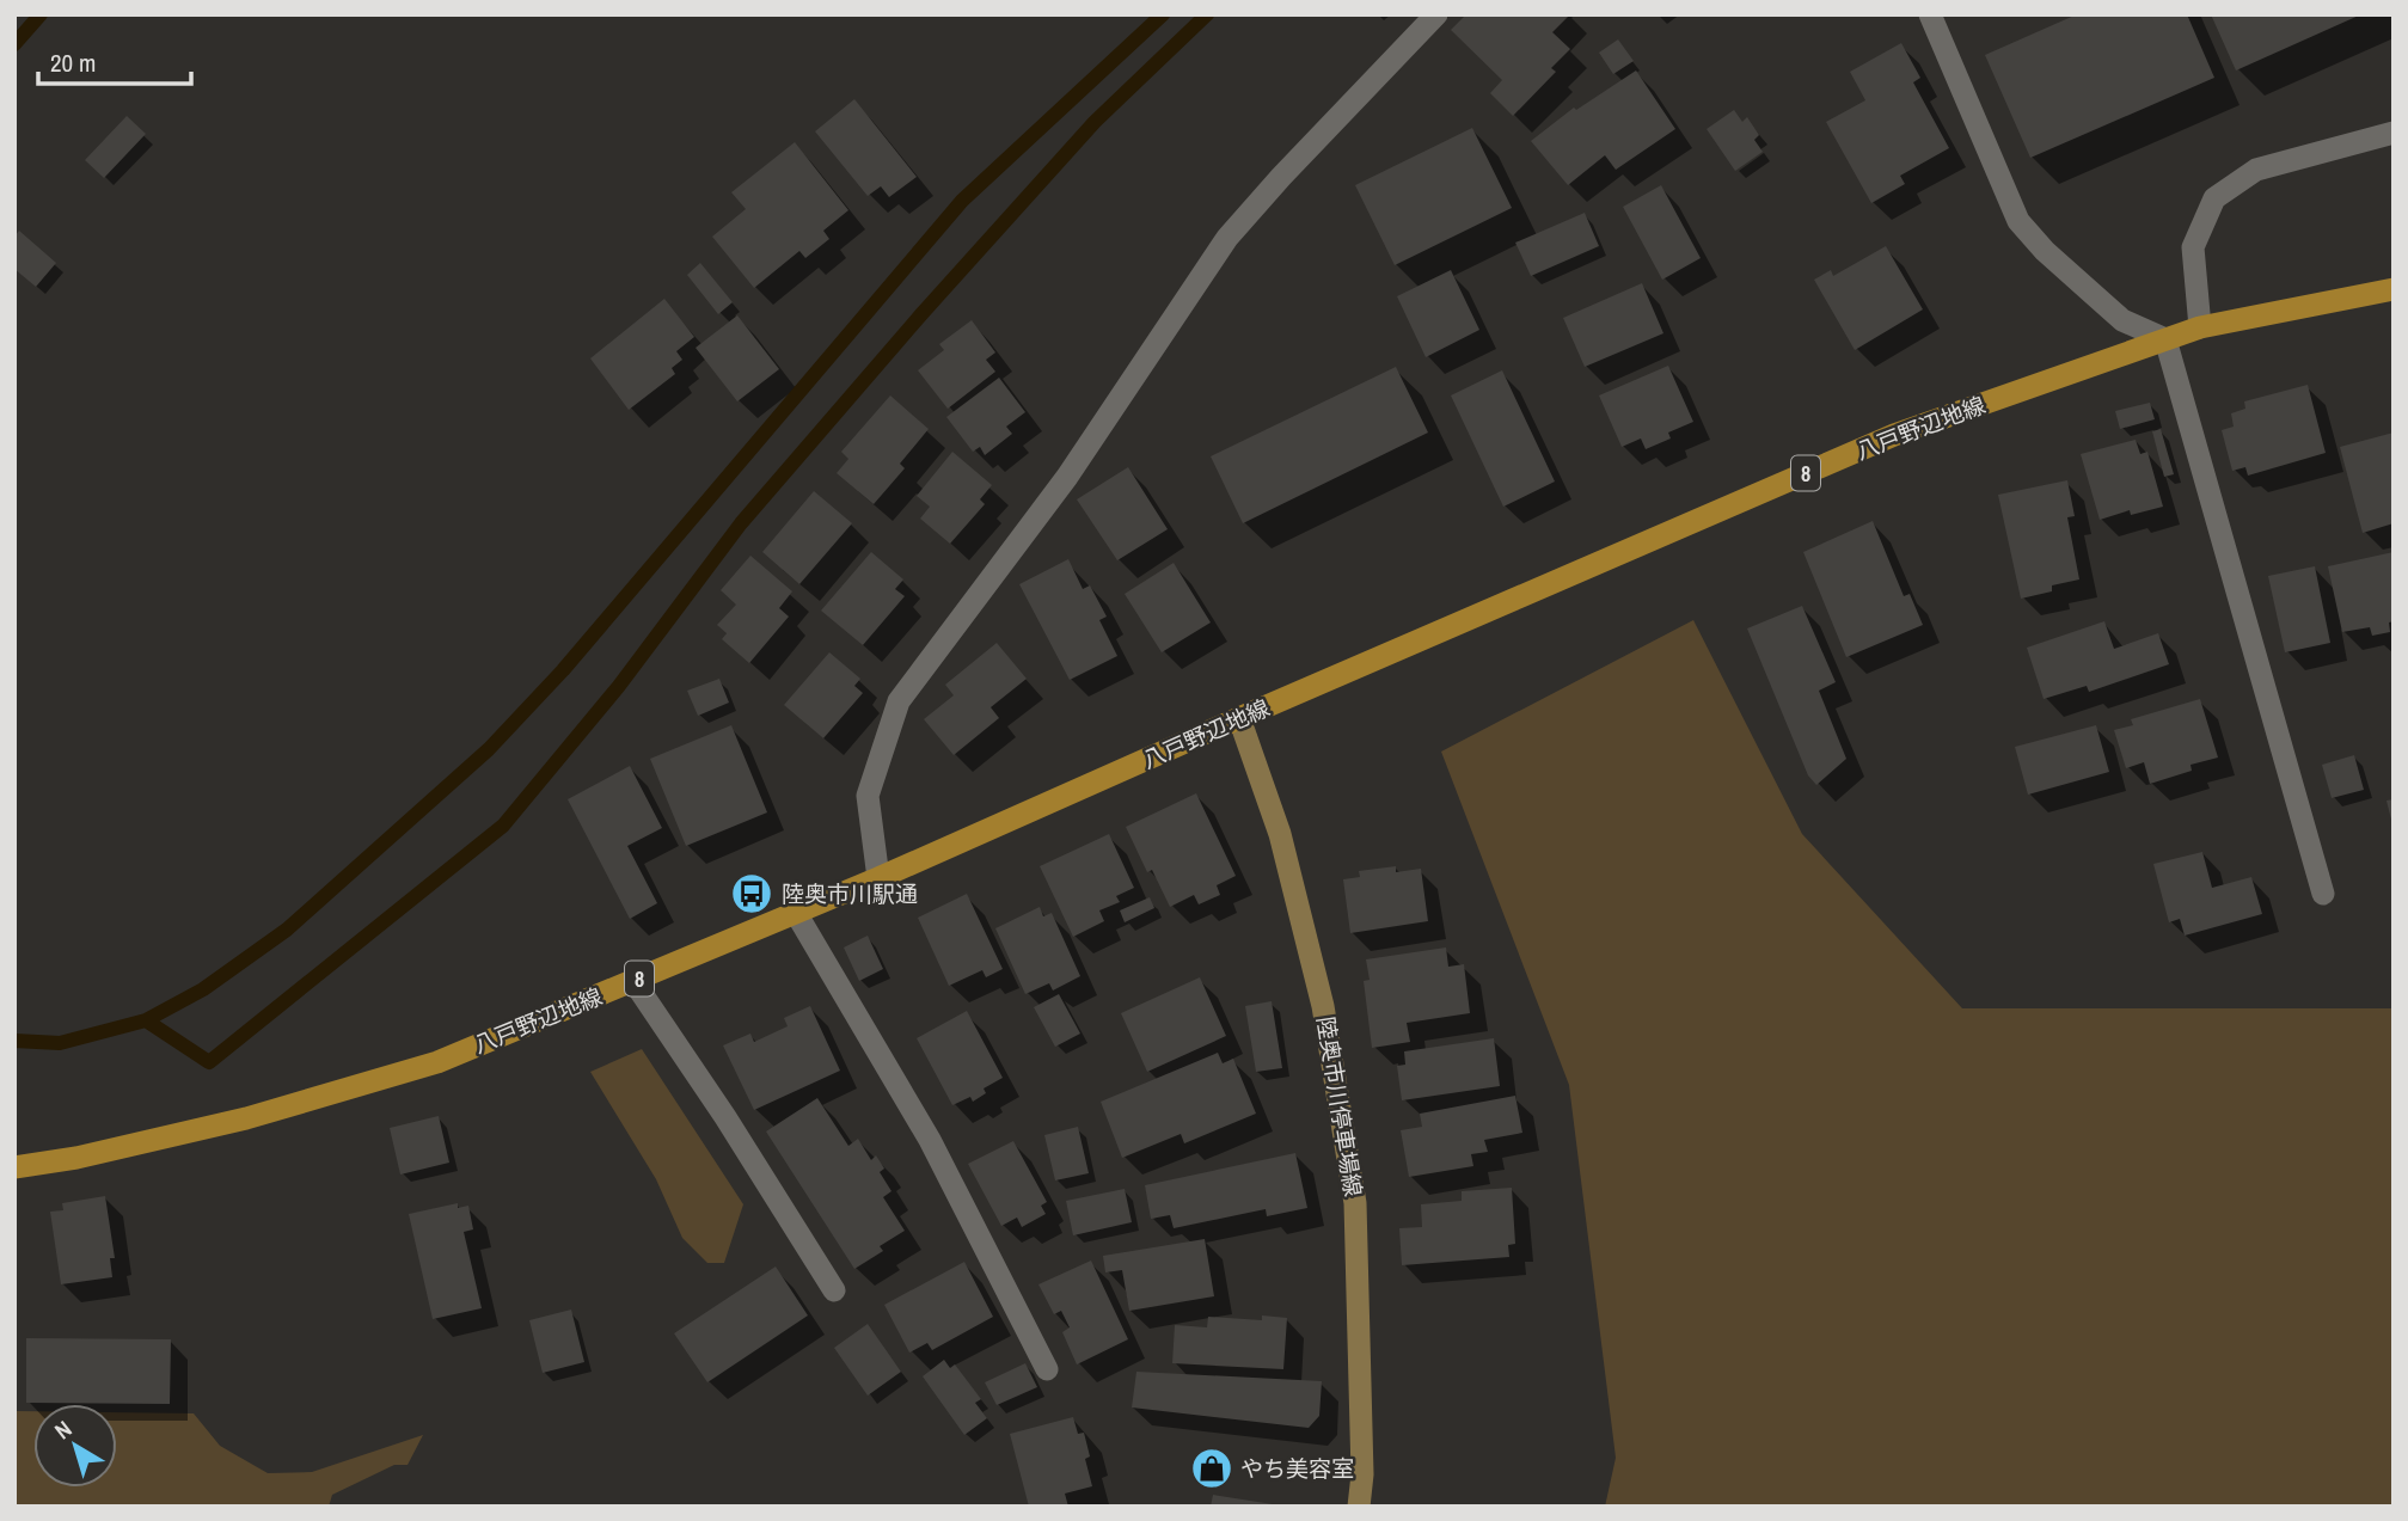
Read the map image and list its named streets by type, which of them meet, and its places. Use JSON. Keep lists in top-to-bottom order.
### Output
{
  "streets": {
    "main road": ["八戸野辺地線", "8", "陸奥市川停車場線"]
  },
  "crossings": [
    ["八戸野辺地線", "陸奥市川停車場線"]
  ],
  "places": {
    "bus stop": ["陸奥市川駅通"],
    "shop": ["やち美容室"]
  },
  "scale_bar": "20 m",
  "north": "top left"
}
